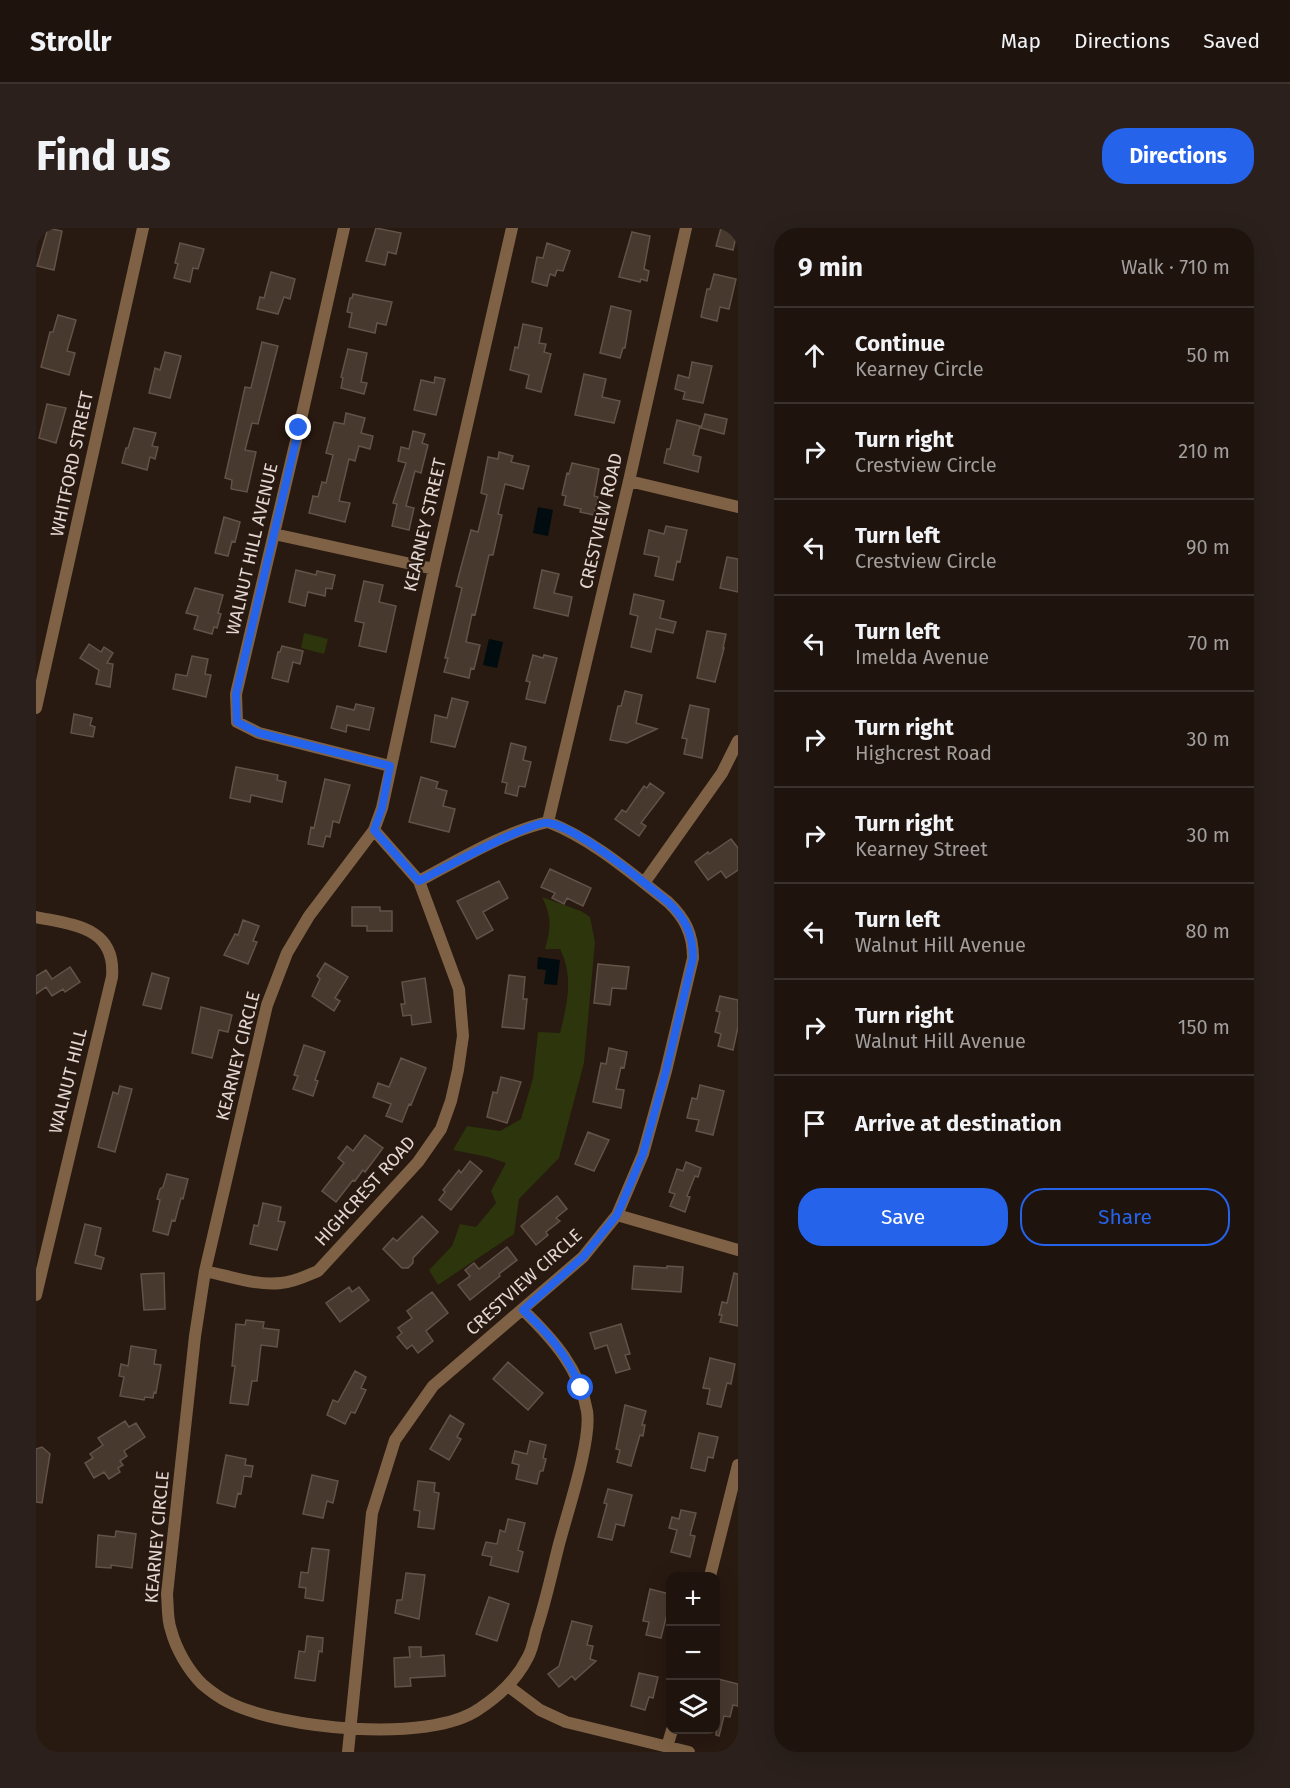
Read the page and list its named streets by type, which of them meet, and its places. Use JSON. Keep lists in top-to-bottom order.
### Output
{
  "streets": {
    "street": [
      "WHITFORD STREET",
      "CRESTVIEW ROAD",
      "KEARNEY STREET",
      "WALNUT HILL AVENUE",
      "KEARNEY CIRCLE",
      "WALNUT HILL",
      "HIGHCREST ROAD",
      "CRESTVIEW CIRCLE"
    ]
  },
  "crossings": [
    ["CRESTVIEW ROAD", "CRESTVIEW CIRCLE"],
    ["KEARNEY STREET", "WALNUT HILL AVENUE"],
    ["KEARNEY STREET", "KEARNEY CIRCLE"],
    ["KEARNEY STREET", "HIGHCREST ROAD"],
    ["KEARNEY CIRCLE", "HIGHCREST ROAD"],
    ["KEARNEY CIRCLE", "CRESTVIEW CIRCLE"]
  ],
  "page": {
    "header": "Strollr",
    "nav": ["Map", "Directions", "Saved"],
    "buttons": [
      "Directions",
      ["Save", "Share"]
    ],
    "title": "Find us",
    "heading": ["9 min", "Walk · 710 m"],
    "list": [
      ["Continue", "Kearney Circle", "50 m"],
      ["Turn right", "Crestview Circle", "210 m"],
      ["Turn left", "Crestview Circle", "90 m"],
      ["Turn left", "Imelda Avenue", "70 m"],
      ["Turn right", "Highcrest Road", "30 m"],
      ["Turn right", "Kearney Street", "30 m"],
      ["Turn left", "Walnut Hill Avenue", "80 m"],
      ["Turn right", "Walnut Hill Avenue", "150 m"],
      "Arrive at destination"
    ],
    "map_buttons": ["+", "−"]
  }
}
